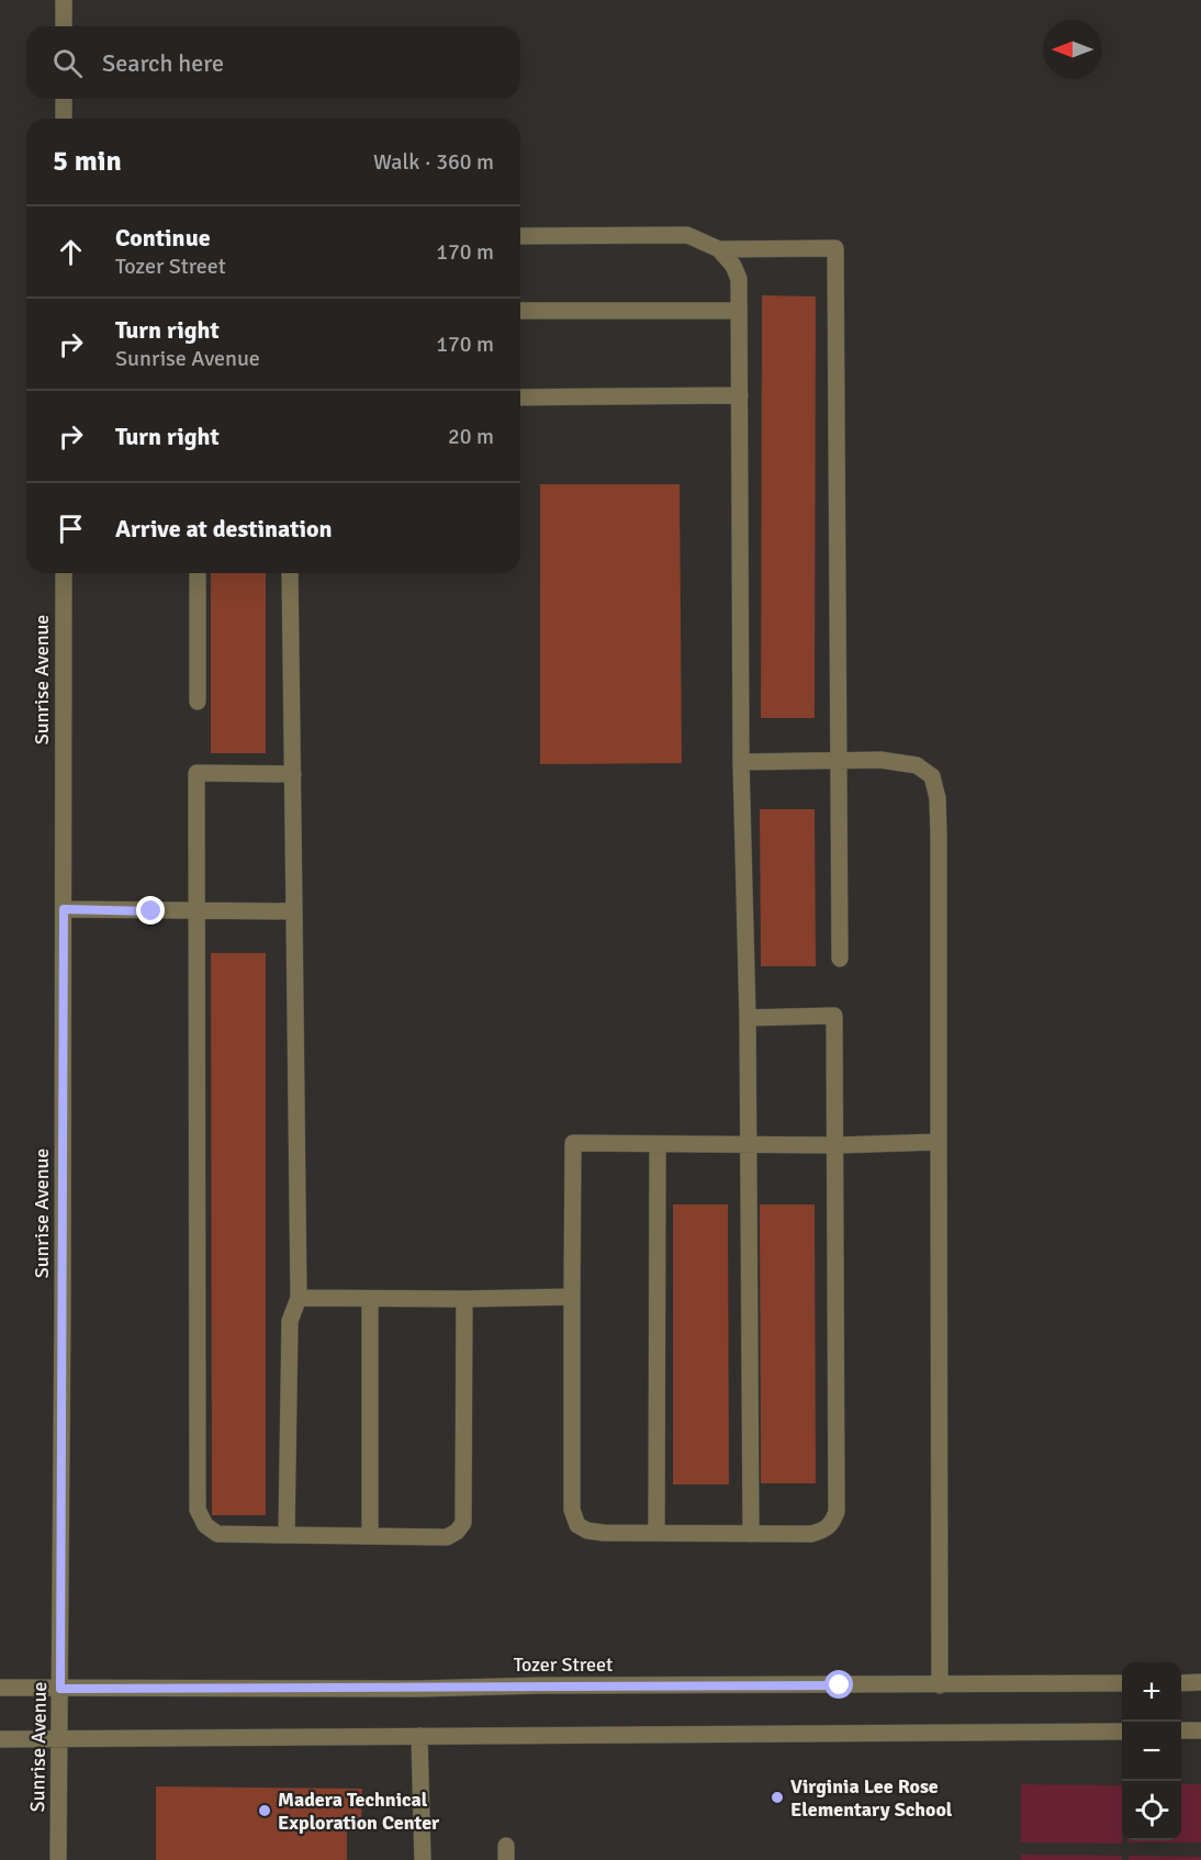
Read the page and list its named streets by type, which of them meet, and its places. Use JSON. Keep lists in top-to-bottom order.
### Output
{
  "streets": {
    "street": ["Sunrise Avenue", "Tozer Street"]
  },
  "crossings": [
    ["Sunrise Avenue", "Tozer Street"]
  ],
  "places": ["Virginia Lee Rose Elementary School", "Madera Technical Exploration Center"],
  "north": "left",
  "page": {
    "search": "Search here",
    "heading": ["5 min", "Walk · 360 m"],
    "list": [
      ["Continue", "Tozer Street", "170 m"],
      ["Turn right", "Sunrise Avenue", "170 m"],
      ["Turn right", "20 m"],
      "Arrive at destination"
    ],
    "map_buttons": ["+", "−"]
  }
}
